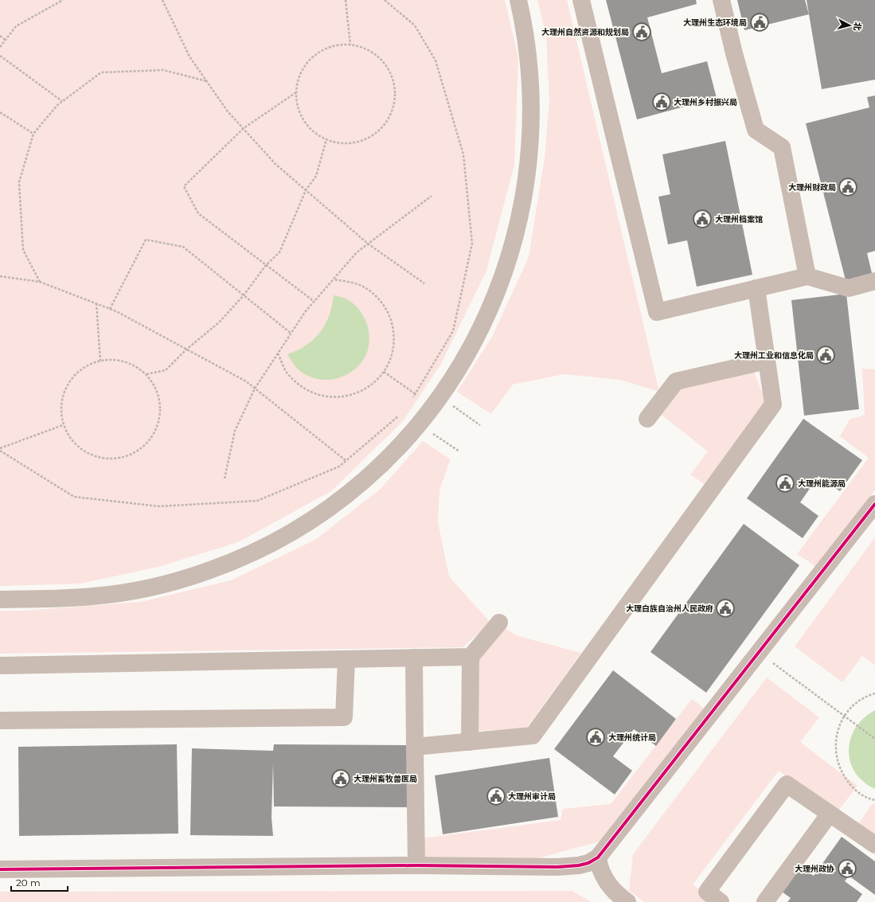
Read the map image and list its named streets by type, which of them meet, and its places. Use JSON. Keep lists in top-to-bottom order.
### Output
{
  "places": {
    "public building": [
      "大理州生态环境局",
      "大理州自然资源和规划局",
      "大理州乡村振兴局",
      "大理州财政局",
      "大理州档案馆",
      "大理州工业和信息化局",
      "大理州能源局",
      "大理白族自治州人民政府",
      "大理州统计局",
      "大理州畜牧兽医局",
      "大理州审计局",
      "大理州政协"
    ]
  },
  "scale_bar": "20 m",
  "north": "right"
}
